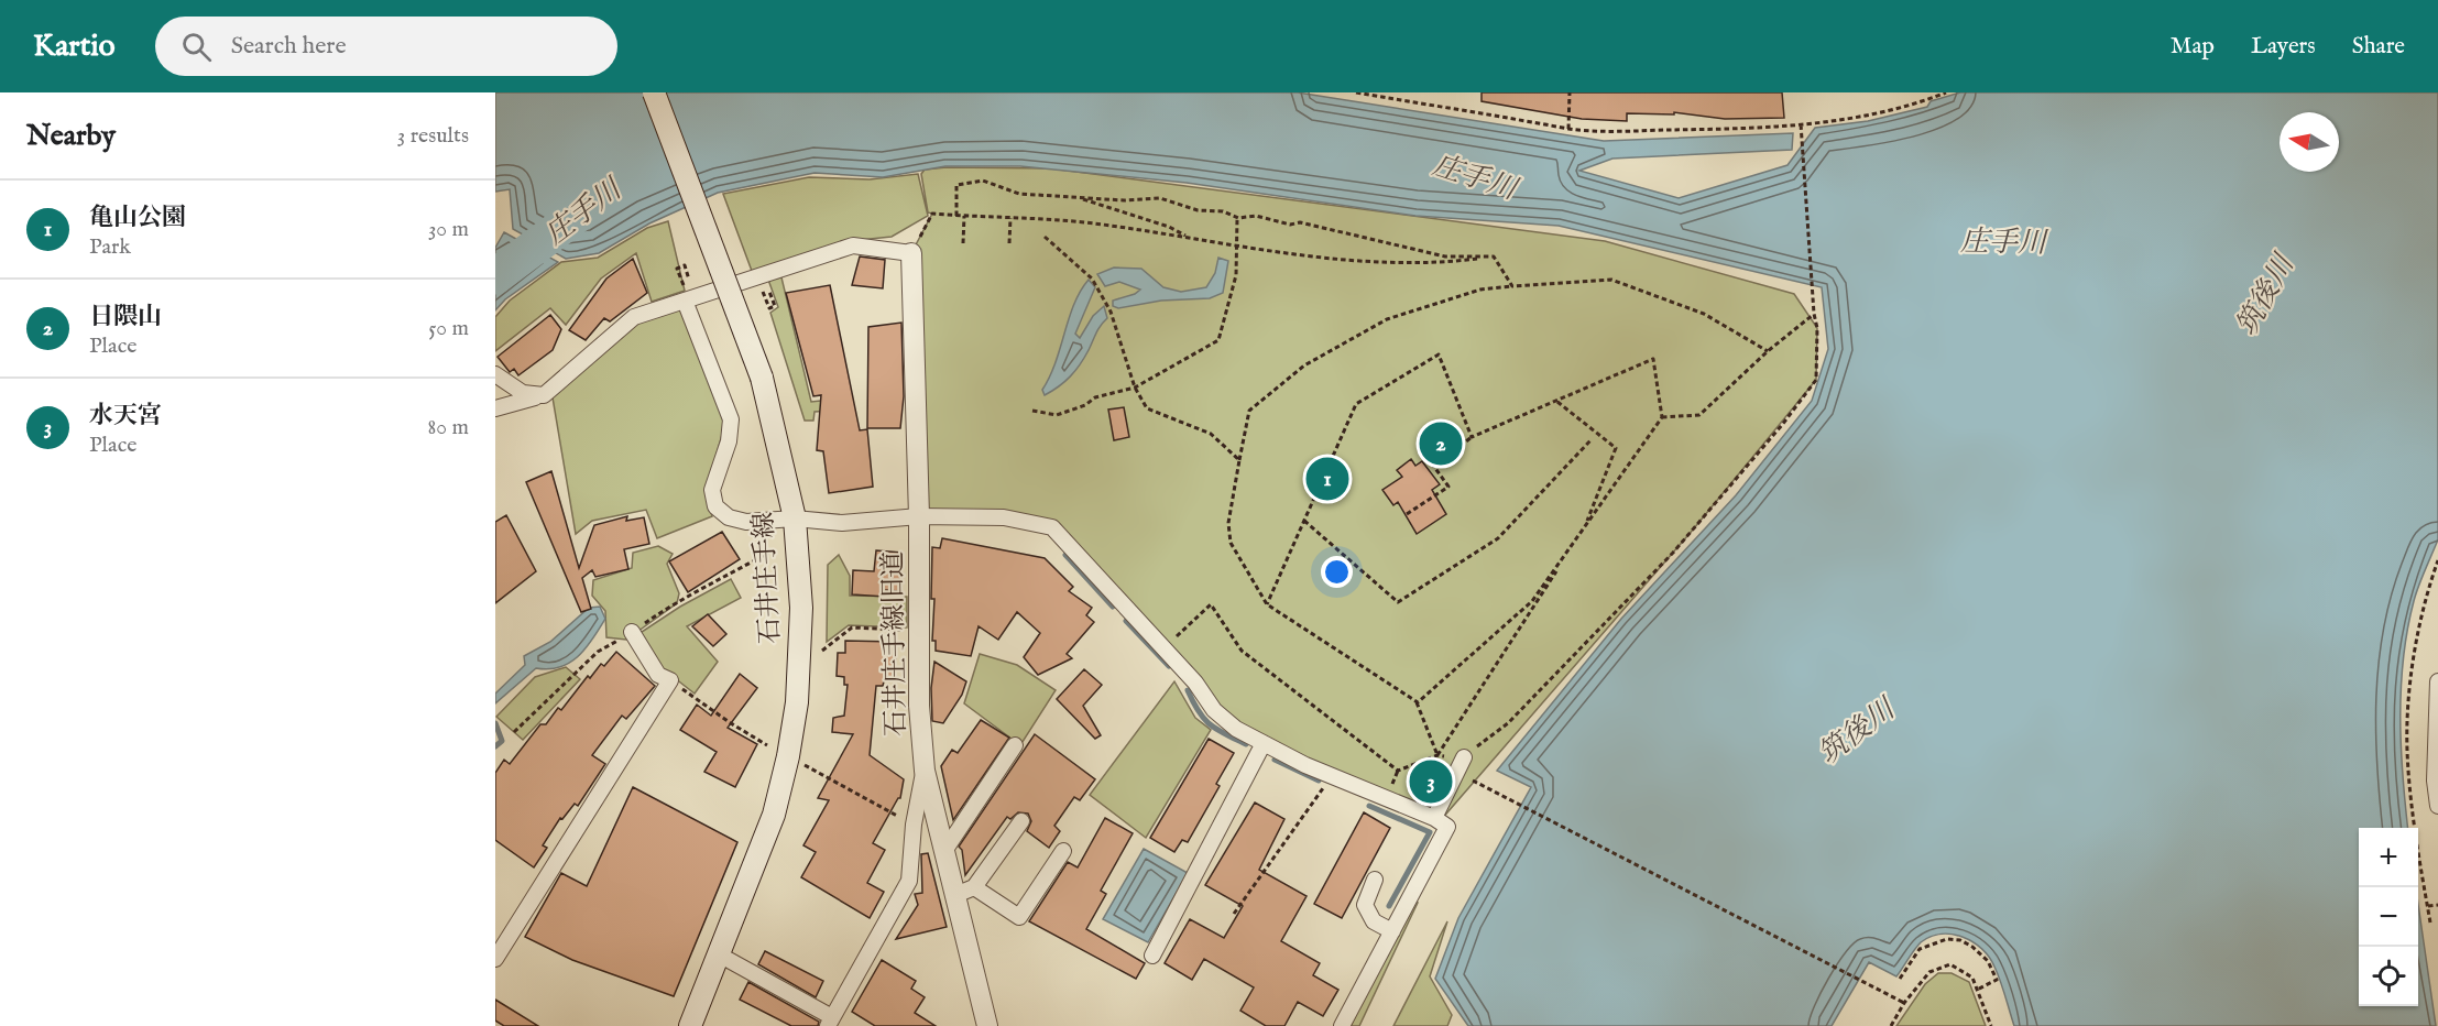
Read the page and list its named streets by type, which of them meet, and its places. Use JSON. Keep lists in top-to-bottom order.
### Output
{
  "streets": {
    "main road": ["石井庄手線"],
    "street": ["石井庄手線旧道"]
  },
  "water": ["庄手川", "筑後川"],
  "north": "left",
  "page": {
    "header": "Kartio",
    "search": "Search here",
    "nav": ["Map", "Layers", "Share"],
    "heading": ["Nearby", "3 results"],
    "list": [
      {
        "mark": "1",
        "name": "亀山公園",
        "note": "Park",
        "value": "30 m"
      },
      {
        "mark": "2",
        "name": "日隈山",
        "note": "Place",
        "value": "50 m"
      },
      {
        "mark": "3",
        "name": "水天宮",
        "note": "Place",
        "value": "80 m"
      }
    ],
    "pins": ["2", "1", "3"],
    "map_buttons": ["+", "−"]
  }
}
